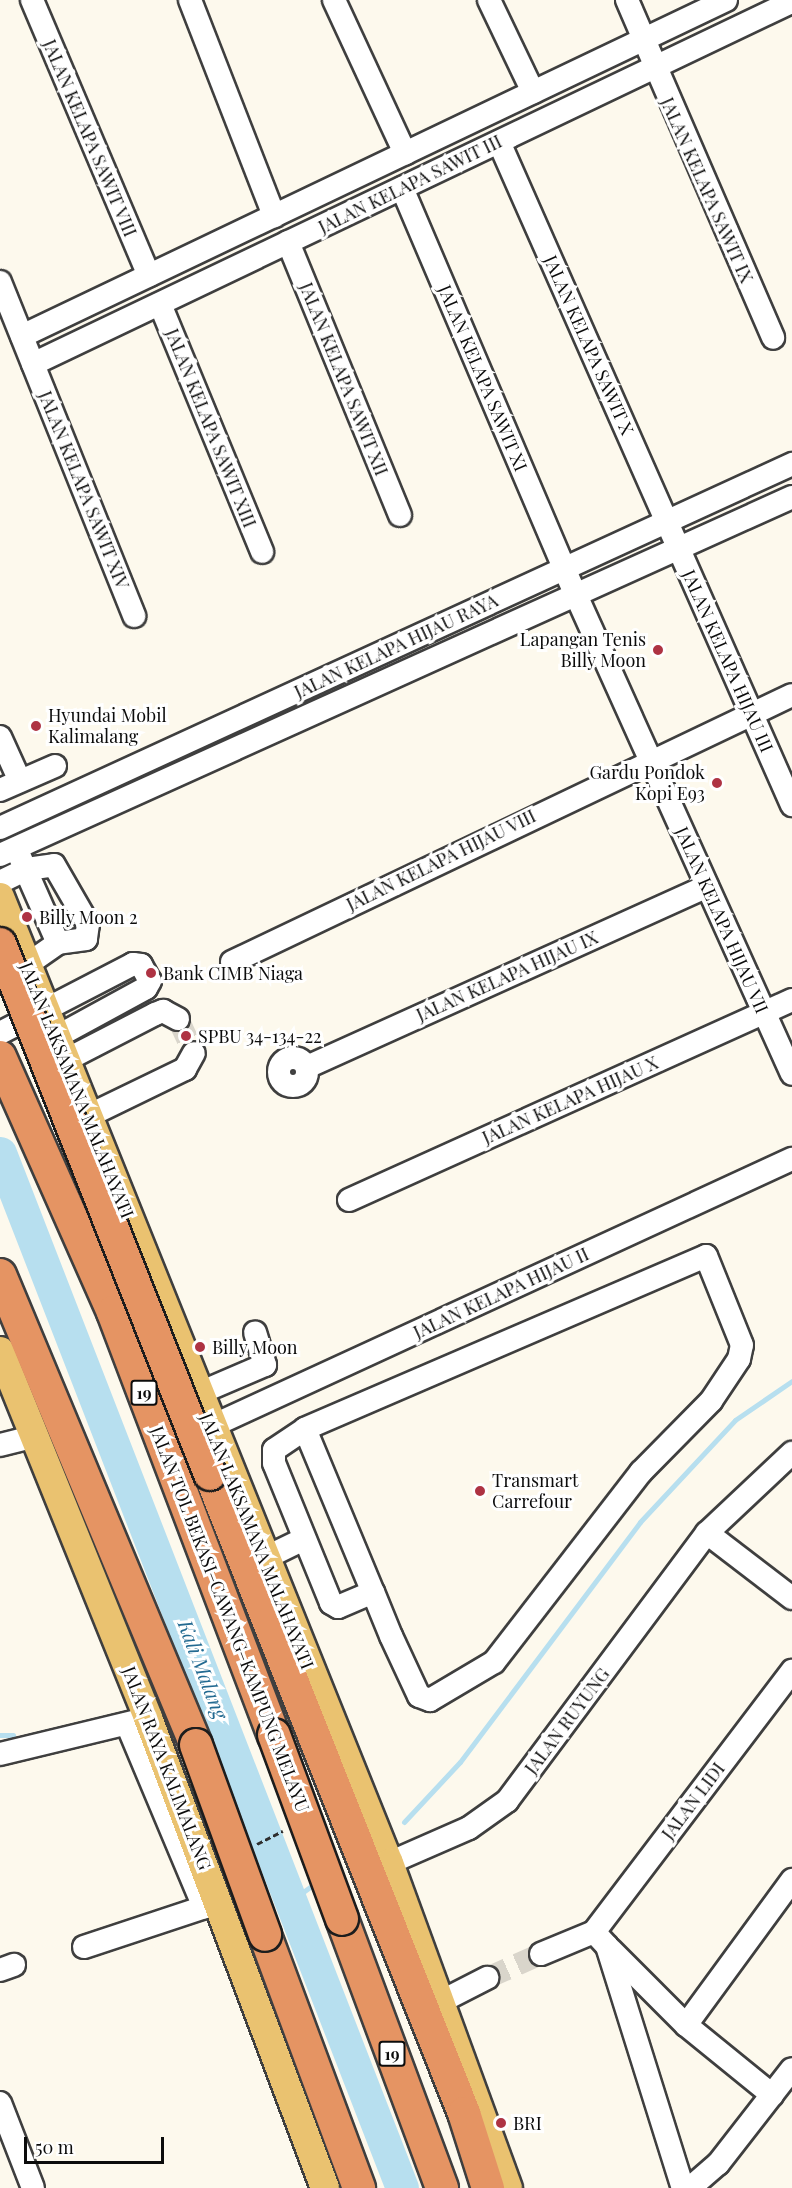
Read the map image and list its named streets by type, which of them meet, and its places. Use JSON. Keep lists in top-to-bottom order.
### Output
{
  "streets": {
    "highway": ["19", "JALAN TOL BEKASI–CAWANG–KAMPUNG MELAYU"],
    "main road": ["JALAN LAKSAMANA MALAHAYATI", "JALAN RAYA KALIMALANG"],
    "street": [
      "JALAN KELAPA SAWIT VIII",
      "JALAN KELAPA SAWIT III",
      "JALAN KELAPA SAWIT IX",
      "JALAN KELAPA SAWIT X",
      "JALAN KELAPA SAWIT XI",
      "JALAN KELAPA SAWIT XII",
      "JALAN KELAPA SAWIT XIII",
      "JALAN KELAPA SAWIT XIV",
      "JALAN KELAPA HIJAU RAYA",
      "JALAN KELAPA HIJAU III",
      "JALAN KELAPA HIJAU VIII",
      "JALAN KELAPA HIJAU VII",
      "JALAN KELAPA HIJAU IX",
      "JALAN KELAPA HIJAU X",
      "JALAN KELAPA HIJAU II",
      "JALAN RUYUNG",
      "JALAN LIDI"
    ]
  },
  "crossings": [
    ["JALAN KELAPA SAWIT VIII", "JALAN KELAPA SAWIT III"],
    ["JALAN KELAPA SAWIT III", "JALAN KELAPA SAWIT IX"],
    ["JALAN KELAPA SAWIT III", "JALAN KELAPA SAWIT X"],
    ["JALAN KELAPA SAWIT III", "JALAN KELAPA SAWIT XI"],
    ["JALAN KELAPA SAWIT III", "JALAN KELAPA SAWIT XII"],
    ["JALAN KELAPA SAWIT III", "JALAN KELAPA SAWIT XIII"],
    ["JALAN KELAPA SAWIT III", "JALAN KELAPA SAWIT XIV"],
    ["JALAN KELAPA SAWIT X", "JALAN KELAPA HIJAU RAYA"],
    ["JALAN KELAPA SAWIT X", "JALAN KELAPA HIJAU III"],
    ["JALAN KELAPA SAWIT XI", "JALAN KELAPA HIJAU RAYA"],
    ["JALAN KELAPA SAWIT XI", "JALAN KELAPA HIJAU VII"],
    ["JALAN KELAPA HIJAU RAYA", "JALAN KELAPA HIJAU III"],
    ["JALAN KELAPA HIJAU RAYA", "JALAN KELAPA HIJAU VII"],
    ["JALAN KELAPA HIJAU III", "JALAN KELAPA HIJAU VIII"],
    ["JALAN KELAPA HIJAU VIII", "JALAN KELAPA HIJAU VII"],
    ["JALAN KELAPA HIJAU VII", "JALAN KELAPA HIJAU IX"],
    ["JALAN KELAPA HIJAU VII", "JALAN KELAPA HIJAU X"],
    ["JALAN LAKSAMANA MALAHAYATI", "JALAN KELAPA HIJAU II"],
    ["JALAN LAKSAMANA MALAHAYATI", "JALAN RUYUNG"]
  ],
  "water": ["Kali Malang"],
  "places": [
    "Lapangan Tenis Billy Moon",
    "Hyundai Mobil Kalimalang",
    "Gardu Pondok Kopi E93",
    "Billy Moon 2",
    "Bank CIMB Niaga",
    "SPBU 34-134-22",
    "Billy Moon",
    "Transmart Carrefour",
    "BRI"
  ],
  "scale_bar": "50 m"
}
